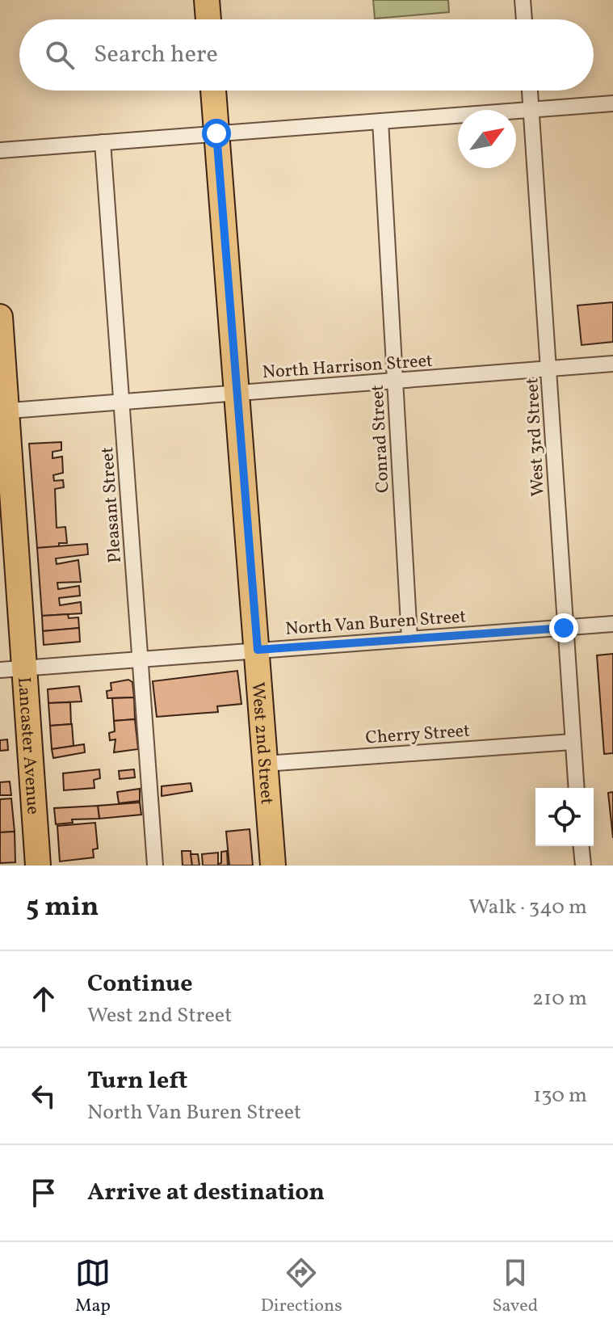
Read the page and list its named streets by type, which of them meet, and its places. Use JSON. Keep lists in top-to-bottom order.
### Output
{
  "streets": {
    "main road": ["West 2nd Street", "Lancaster Avenue"],
    "street": [
      "North Harrison Street",
      "West 3rd Street",
      "Conrad Street",
      "Pleasant Street",
      "North Van Buren Street",
      "Cherry Street"
    ]
  },
  "crossings": [
    ["North Harrison Street", "West 3rd Street"],
    ["North Harrison Street", "Conrad Street"],
    ["North Harrison Street", "Pleasant Street"],
    ["North Harrison Street", "West 2nd Street"],
    ["North Harrison Street", "Lancaster Avenue"],
    ["West 3rd Street", "North Van Buren Street"],
    ["West 3rd Street", "Cherry Street"],
    ["Conrad Street", "North Van Buren Street"],
    ["Pleasant Street", "North Van Buren Street"],
    ["North Van Buren Street", "West 2nd Street"],
    ["North Van Buren Street", "Lancaster Avenue"],
    ["Cherry Street", "West 2nd Street"]
  ],
  "north": "top right",
  "page": {
    "search": "Search here",
    "heading": ["5 min", "Walk · 340 m"],
    "list": [
      ["Continue", "West 2nd Street", "210 m"],
      ["Turn left", "North Van Buren Street", "130 m"],
      "Arrive at destination"
    ],
    "nav": ["Map", "Directions", "Saved"]
  }
}
